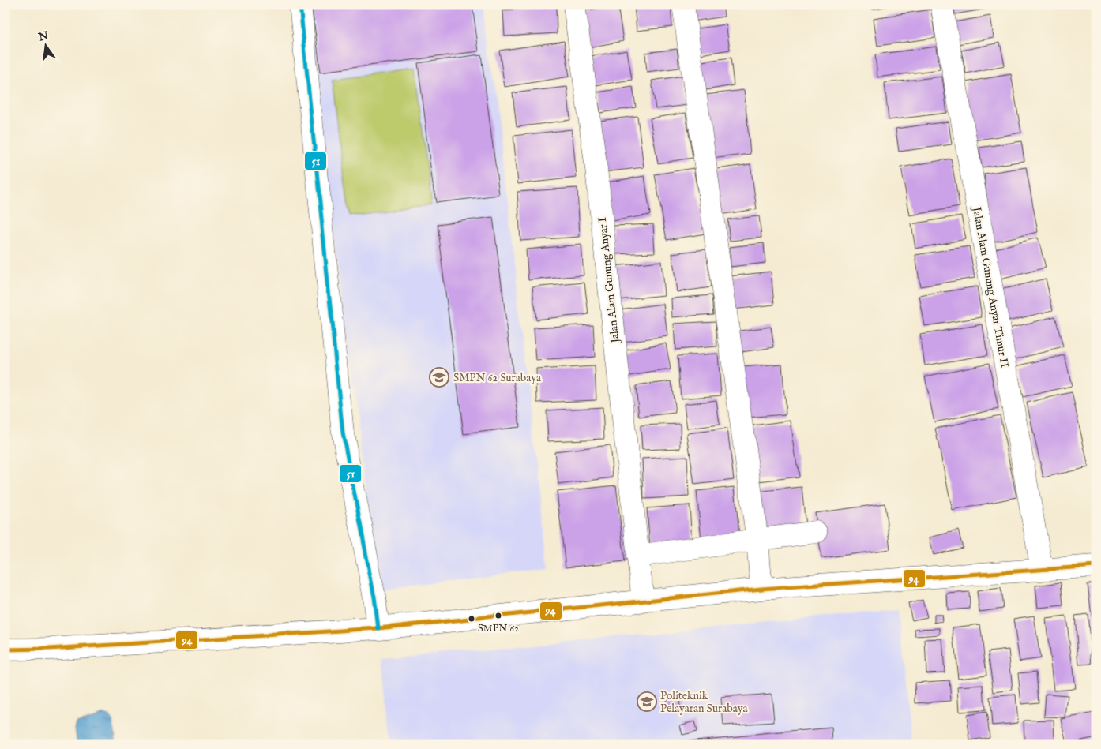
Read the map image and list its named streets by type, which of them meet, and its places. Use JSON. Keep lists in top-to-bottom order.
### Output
{
  "streets": {
    "street": ["Jalan Alam Gunung Anyar I", "Jalan Alam Gunung Anyar Timur II"]
  },
  "places": {
    "school or university": ["SMPN 62 Surabaya", "Politeknik Pelayaran Surabaya"],
    "other": ["SMPN 62"]
  },
  "lines": ["transit line 51", "transit line 94"],
  "north": "top"
}
